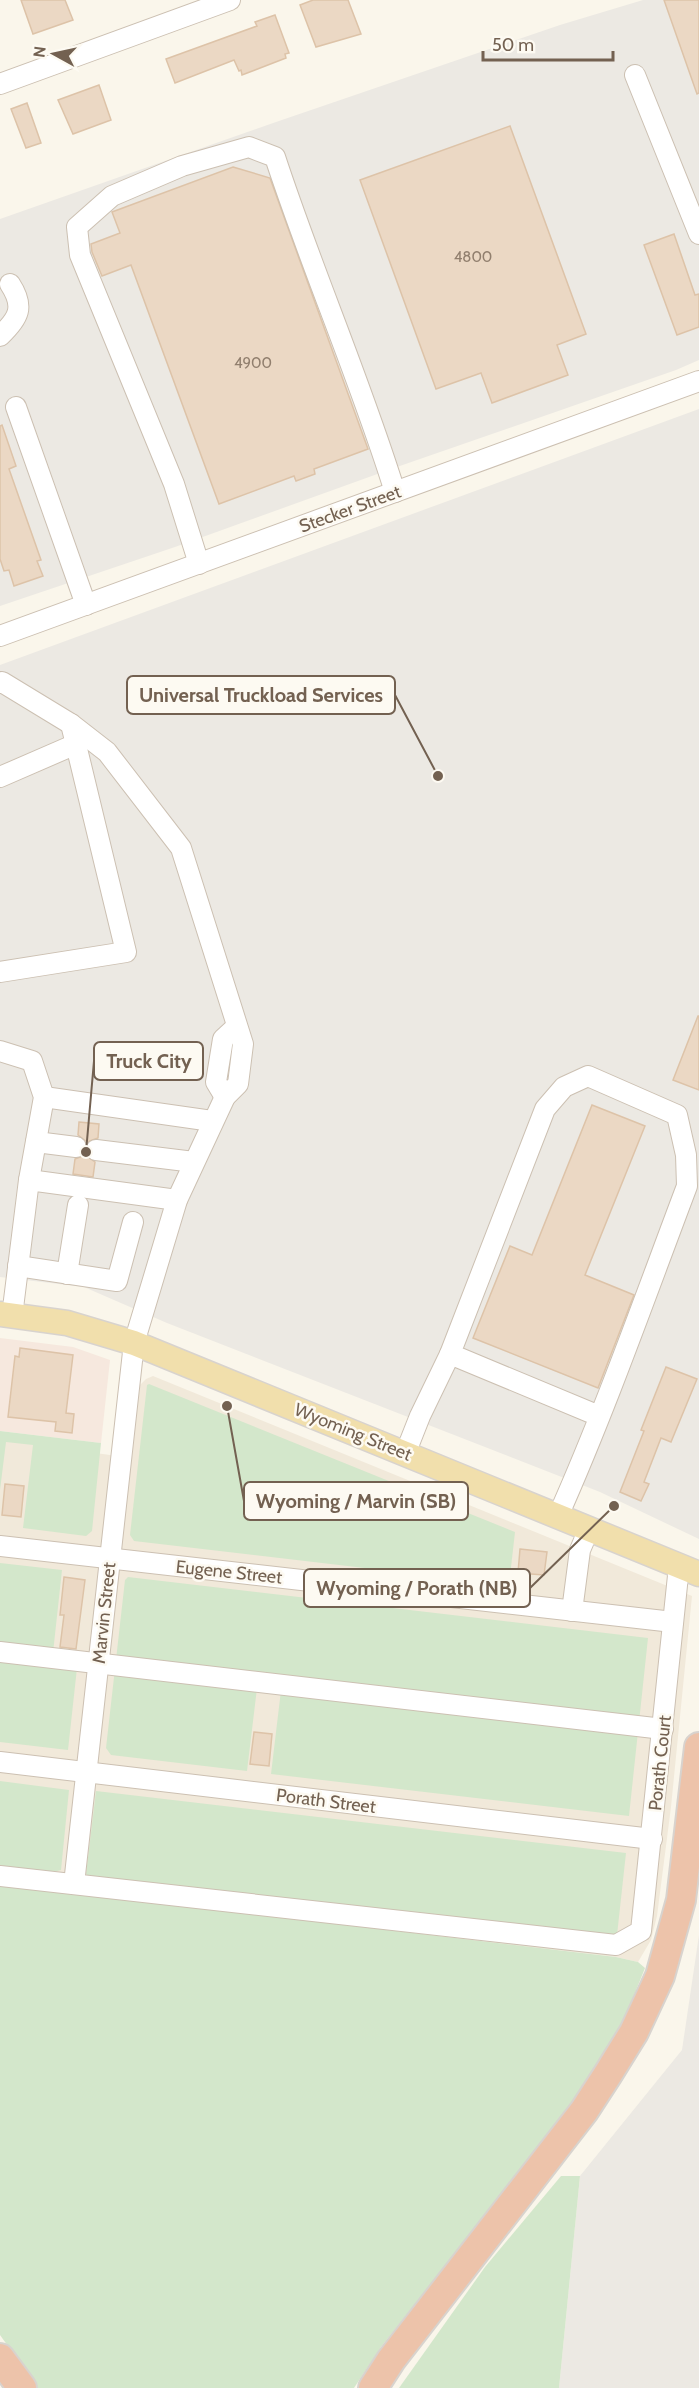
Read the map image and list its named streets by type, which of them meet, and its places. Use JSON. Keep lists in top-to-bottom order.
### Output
{
  "streets": {
    "main road": ["Wyoming Street"],
    "street": [
      "Stecker Street",
      "Eugene Street",
      "Marvin Street",
      "Porath Court",
      "Porath Street"
    ]
  },
  "crossings": [
    ["Wyoming Street", "Marvin Street"],
    ["Wyoming Street", "Porath Court"],
    ["Eugene Street", "Marvin Street"],
    ["Eugene Street", "Porath Court"],
    ["Marvin Street", "Porath Court"],
    ["Marvin Street", "Porath Street"],
    ["Porath Court", "Porath Street"]
  ],
  "places": [
    "Universal Truckload Services",
    "Truck City",
    "Wyoming / Marvin (SB)",
    "Wyoming / Porath (NB)"
  ],
  "house_numbers": ["4800", "4900"],
  "scale_bar": "50 m",
  "north": "left"
}
